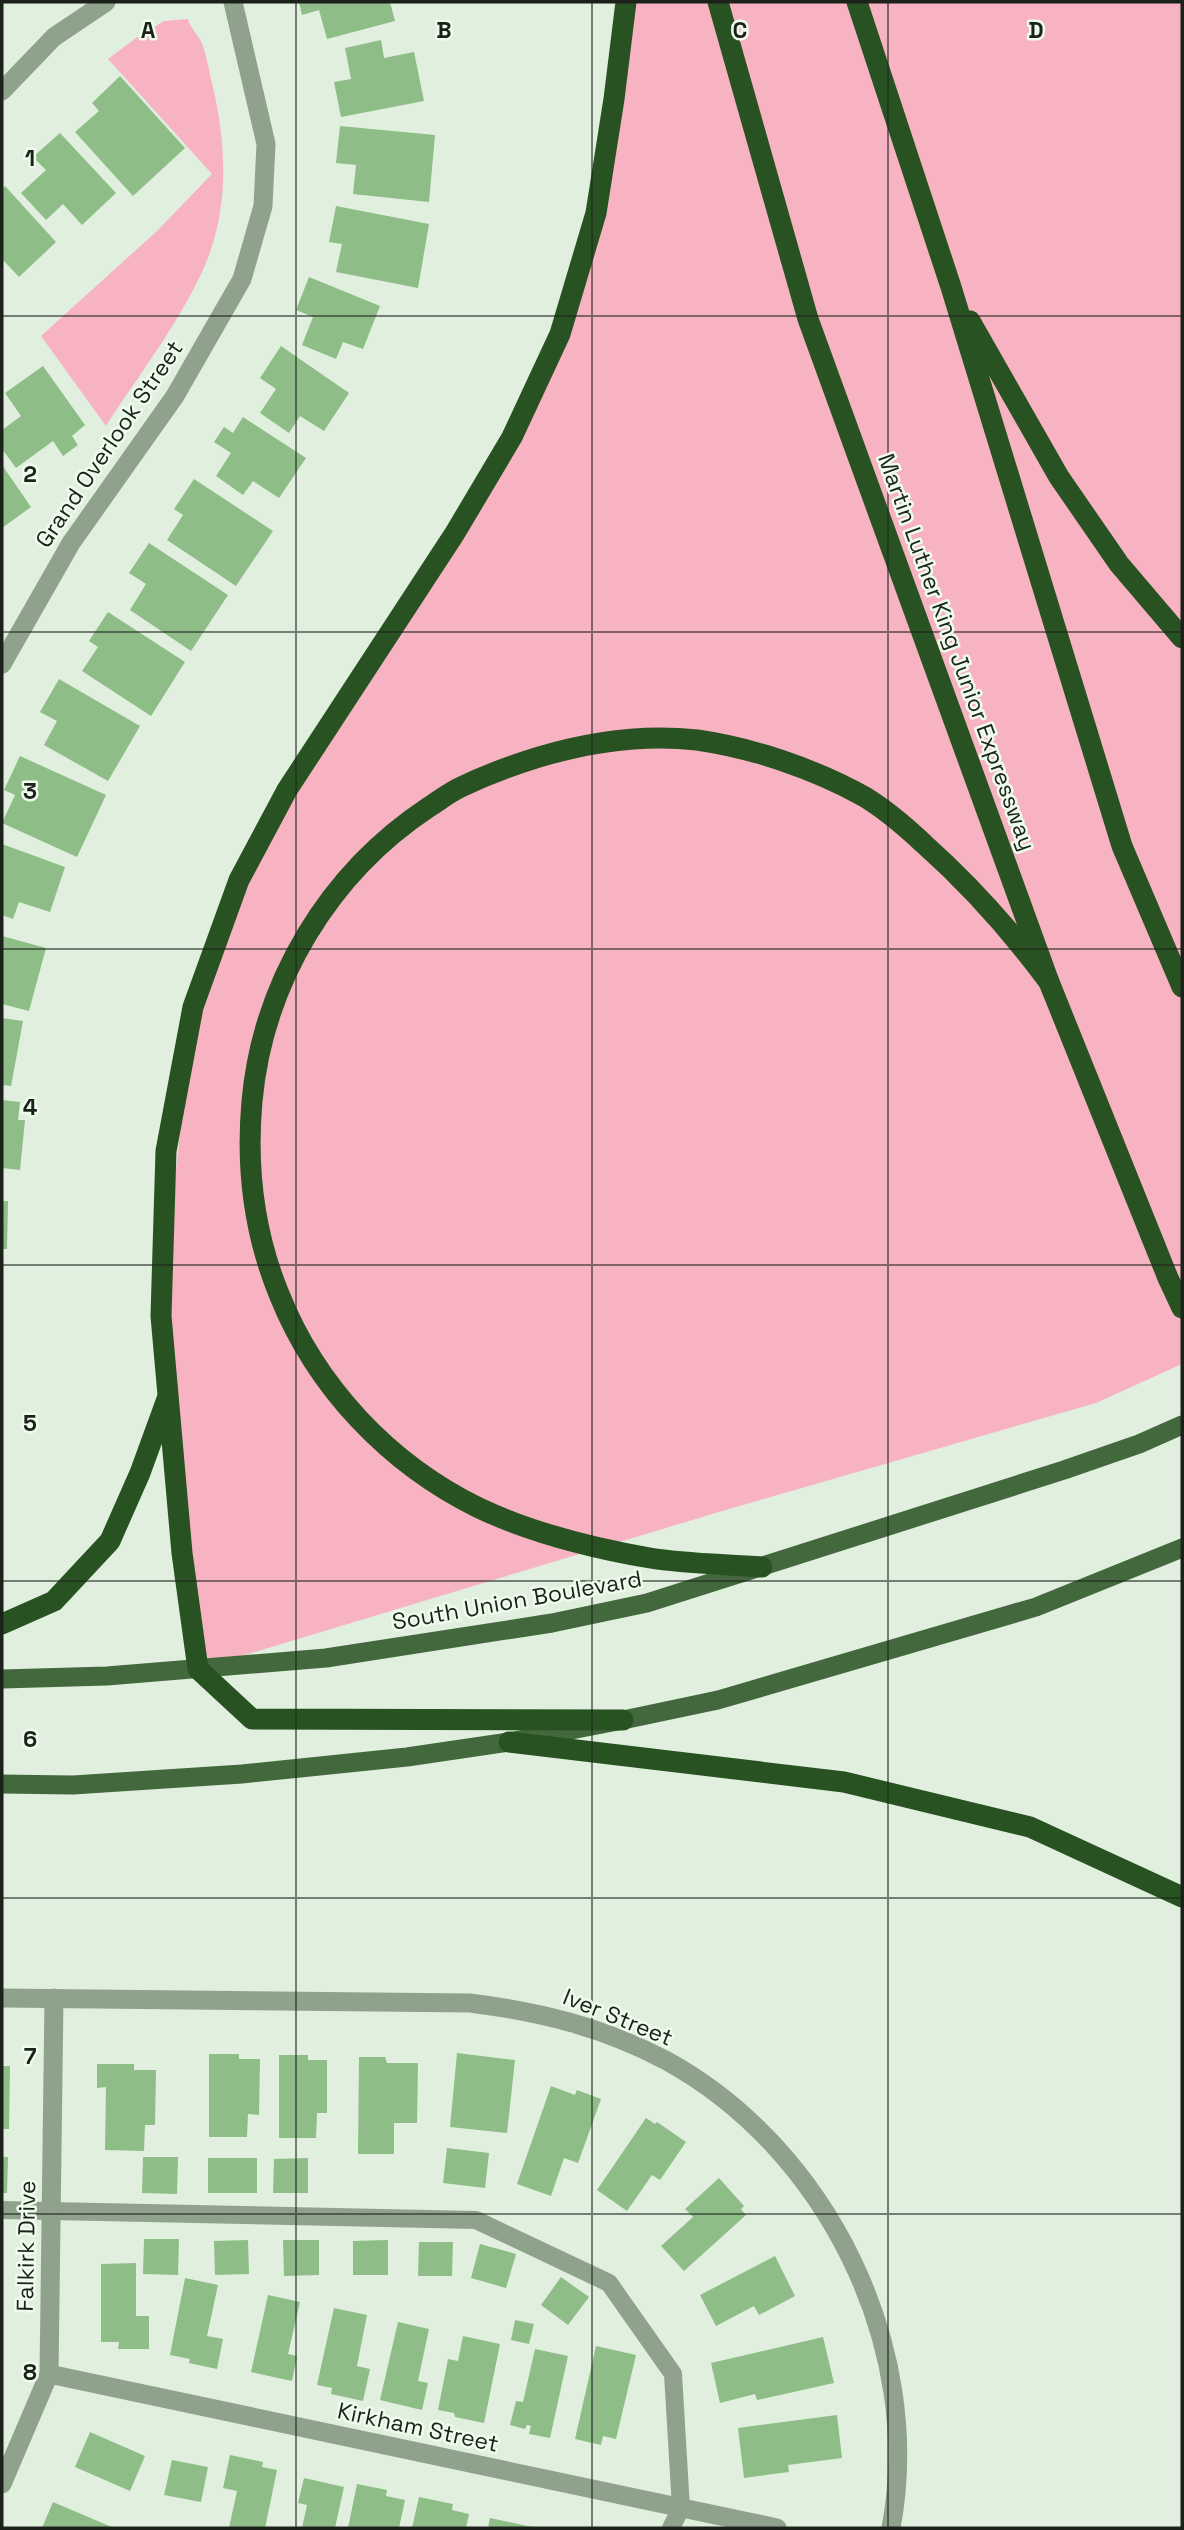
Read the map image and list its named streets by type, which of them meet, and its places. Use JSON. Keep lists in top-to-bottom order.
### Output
{
  "streets": {
    "highway": ["Martin Luther King Junior Expressway"],
    "main road": ["South Union Boulevard"],
    "street": [
      "Grand Overlook Street",
      "Iver Street",
      "Falkirk Drive",
      "Kirkham Street"
    ]
  },
  "crossings": [
    ["Iver Street", "Falkirk Drive"],
    ["Falkirk Drive", "Kirkham Street"]
  ],
  "grid": {
    "columns": [
      "A",
      "B",
      "C",
      "D"
    ],
    "rows": [
      "1",
      "2",
      "3",
      "4",
      "5",
      "6",
      "7",
      "8"
    ]
  }
}
